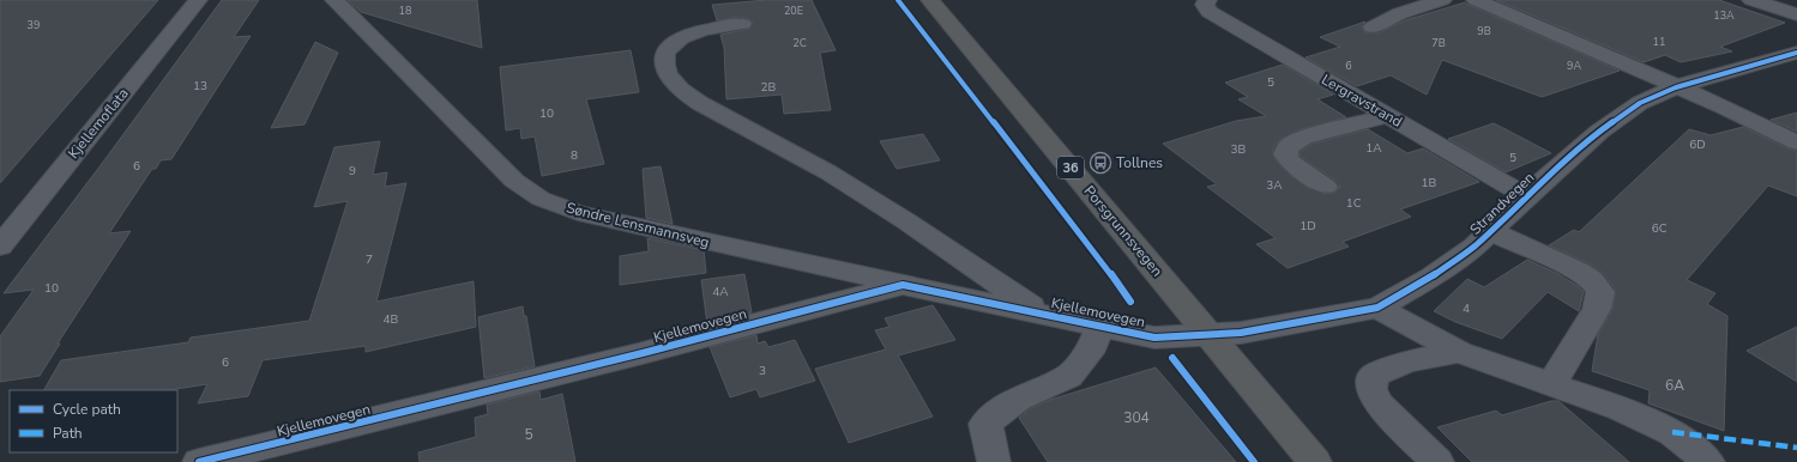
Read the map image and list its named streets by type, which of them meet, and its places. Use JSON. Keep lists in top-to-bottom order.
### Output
{
  "streets": {
    "highway": ["36", "Porsgrunnsvegen"],
    "street": [
      "Lergravstrand",
      "Kjellemoflata",
      "Strandvegen",
      "Søndre Lensmannsveg",
      "Kjellemovegen"
    ]
  },
  "crossings": [
    ["Lergravstrand", "Strandvegen"],
    ["Strandvegen", "Porsgrunnsvegen"],
    ["Strandvegen", "Kjellemovegen"],
    ["Søndre Lensmannsveg", "Kjellemovegen"],
    ["Porsgrunnsvegen", "Kjellemovegen"]
  ],
  "places": {
    "bus stop": ["Tollnes"]
  },
  "house_numbers": [
    "18",
    "20E",
    "13A",
    "39",
    "9B",
    "11",
    "2C",
    "7B",
    "6",
    "9A",
    "5",
    "13",
    "2B",
    "10",
    "6D",
    "1A",
    "3B",
    "8",
    "5",
    "6",
    "9",
    "1B",
    "3A",
    "1C",
    "1D",
    "6C",
    "7",
    "10",
    "4A",
    "4",
    "4B",
    "6",
    "3",
    "6A",
    "304",
    "5"
  ],
  "legend": ["Cycle path", "Path"]
}
